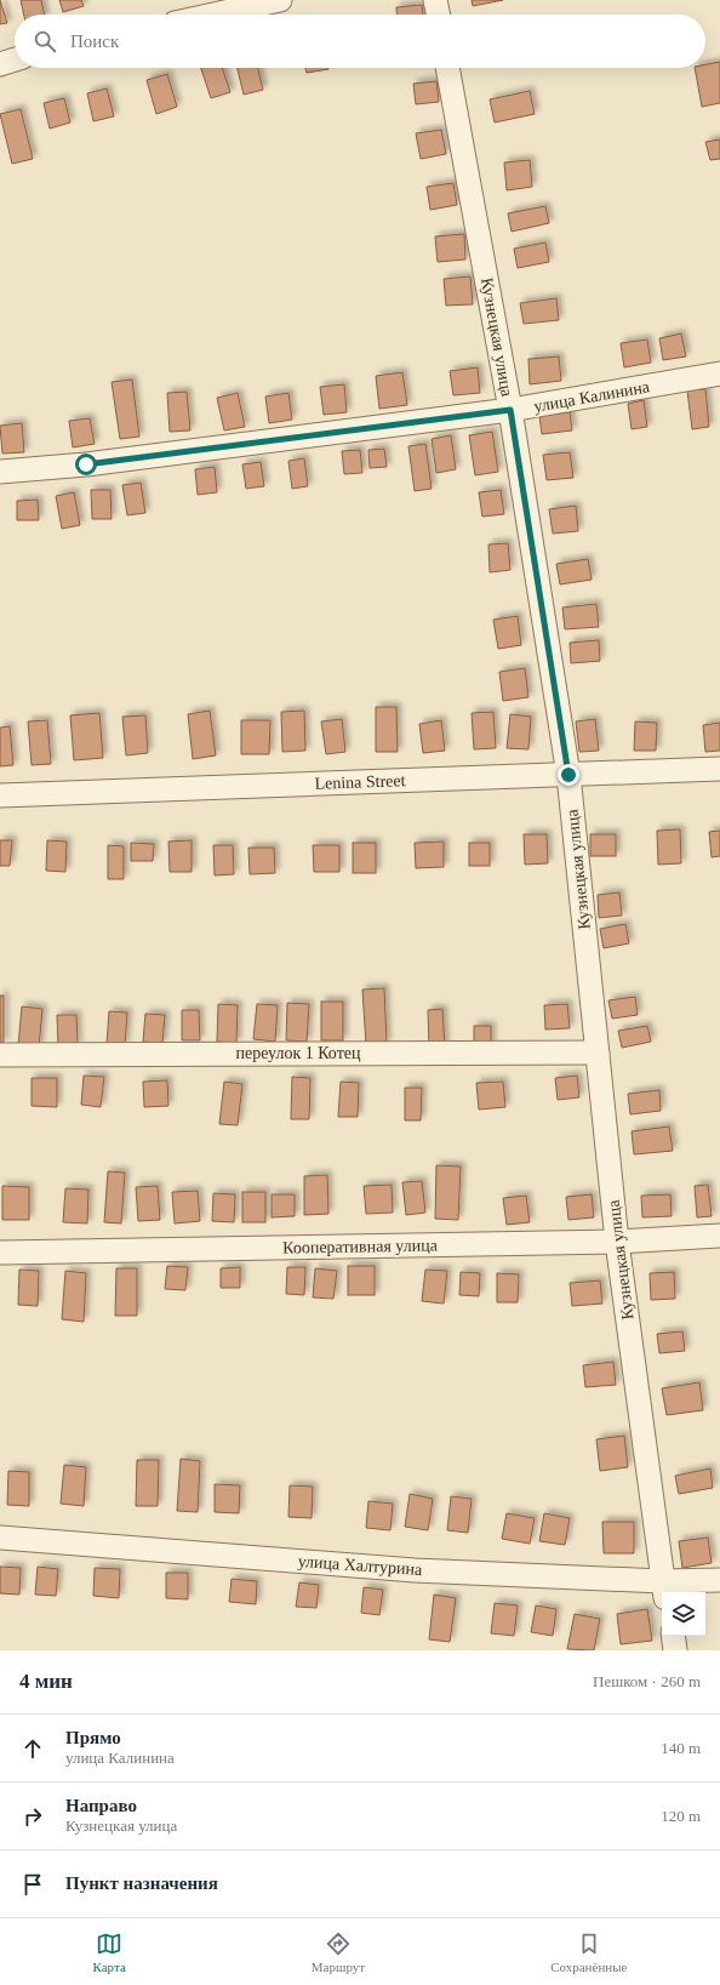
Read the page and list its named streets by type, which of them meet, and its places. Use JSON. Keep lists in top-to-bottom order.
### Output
{
  "streets": {
    "street": [
      "Кузнецкая улица",
      "улица Калинина",
      "Lenina Street",
      "переулок 1 Котец",
      "Кооперативная улица",
      "улица Халтурина"
    ]
  },
  "crossings": [
    ["Кузнецкая улица", "улица Калинина"],
    ["Кузнецкая улица", "Lenina Street"],
    ["Кузнецкая улица", "переулок 1 Котец"],
    ["Кузнецкая улица", "Кооперативная улица"],
    ["Кузнецкая улица", "улица Халтурина"]
  ],
  "page": {
    "search": "Поиск",
    "heading": ["4 мин", "Пешком · 260 m"],
    "list": [
      ["Прямо", "улица Калинина", "140 m"],
      ["Направо", "Кузнецкая улица", "120 m"],
      "Пункт назначения"
    ],
    "nav": ["Карта", "Маршрут", "Сохранённые"]
  }
}
